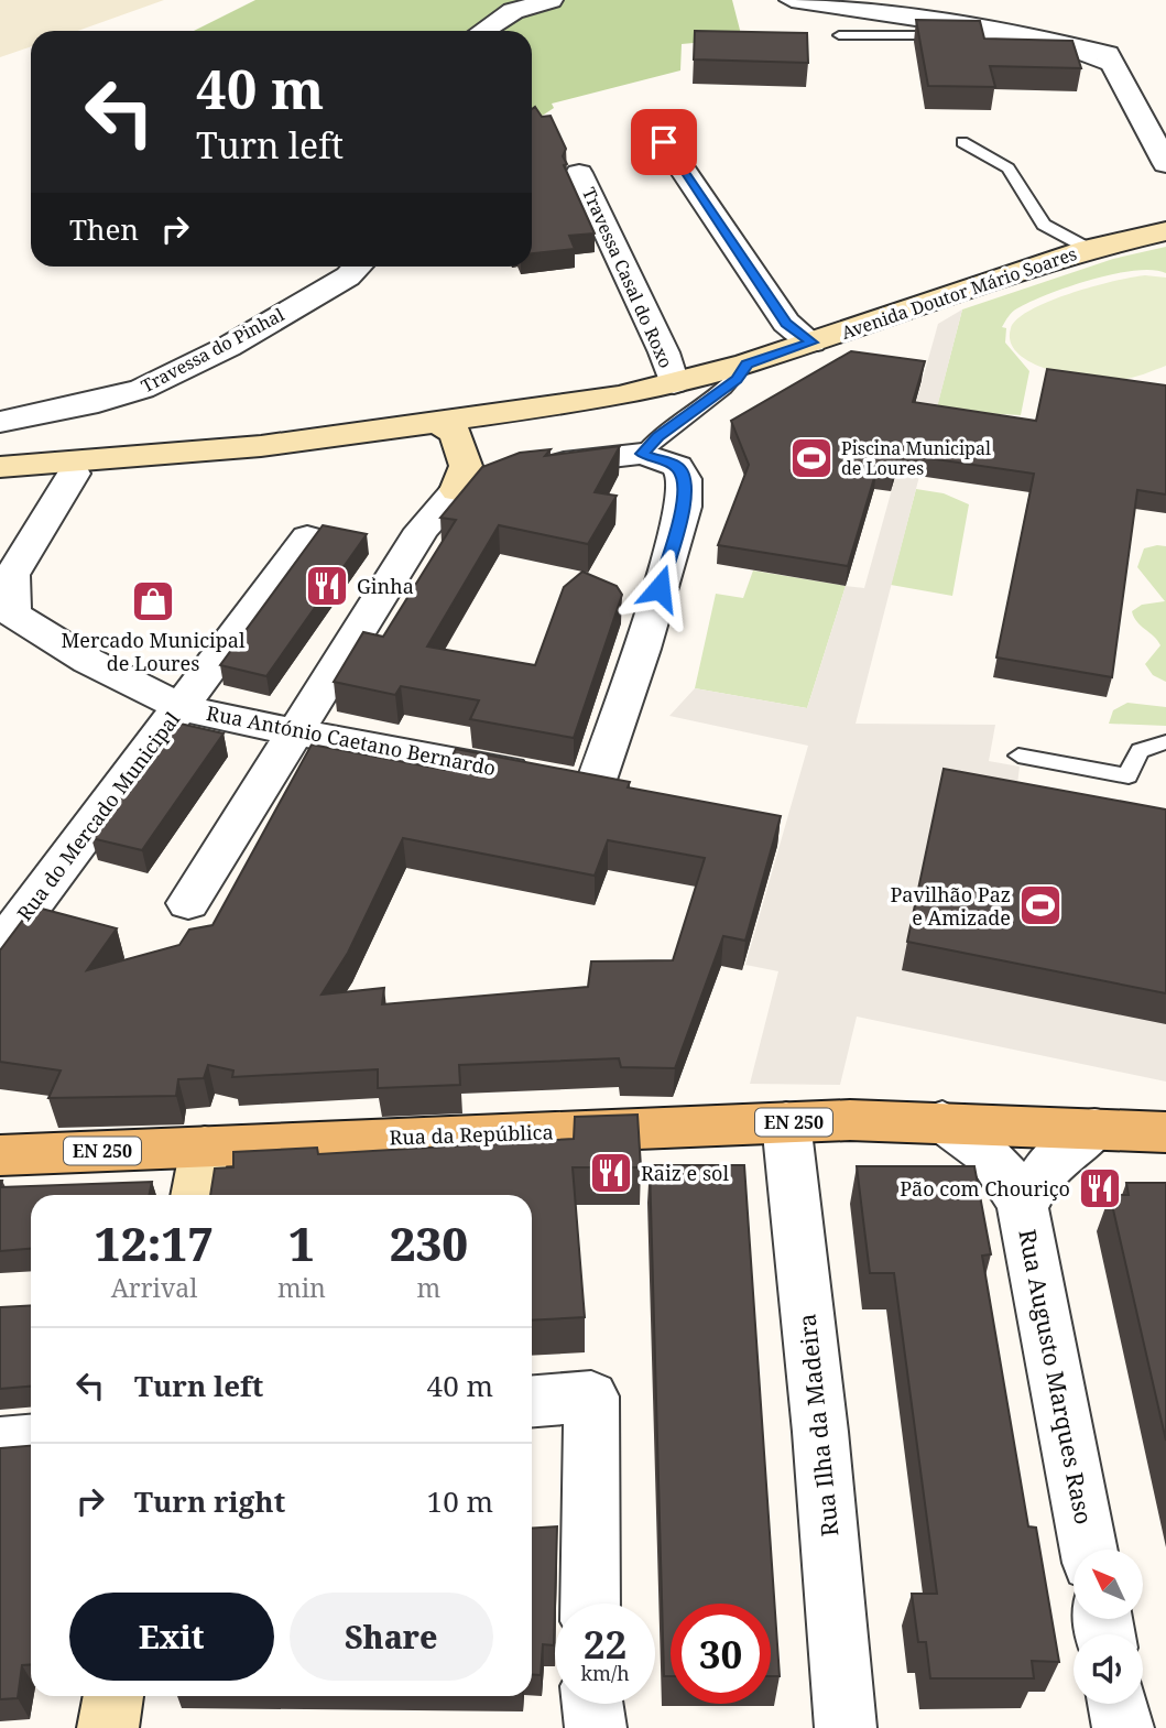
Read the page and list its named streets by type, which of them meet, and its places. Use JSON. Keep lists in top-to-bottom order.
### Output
{
  "streets": {
    "main road": ["EN 250", "Rua da República"],
    "street": [
      "Travessa Casal do Roxo",
      "Avenida Doutor Mário Soares",
      "Travessa do Pinhal",
      "Rua António Caetano Bernardo",
      "Rua do Mercado Municipal",
      "Rua Augusto Marques Raso",
      "Rua Ilha da Madeira"
    ]
  },
  "crossings": [
    ["Travessa Casal do Roxo", "Avenida Doutor Mário Soares"],
    ["Avenida Doutor Mário Soares", "Rua António Caetano Bernardo"],
    ["Rua António Caetano Bernardo", "Rua do Mercado Municipal"],
    ["Rua da República", "Rua Augusto Marques Raso"],
    ["Rua da República", "Rua Ilha da Madeira"]
  ],
  "places": {
    "sports": ["Piscina Municipal de Loures", "Pavilhão Paz e Amizade"],
    "restaurant": ["Ginha", "Raiz e sol", "Pão com Chouriço"],
    "shop": ["Mercado Municipal de Loures"]
  },
  "north": "top left",
  "page": {
    "turn": ["40 m", "Turn left"],
    "then": "Then",
    "eta": [
      "12:17",
      "Arrival",
      "1",
      "min",
      "230",
      "m"
    ],
    "list": [
      {
        "name": "Turn left",
        "value": "40 m"
      },
      {
        "name": "Turn right",
        "value": "10 m"
      }
    ],
    "buttons": ["Exit", "Share"],
    "speed": "22 km/h",
    "limit": "30"
  }
}
